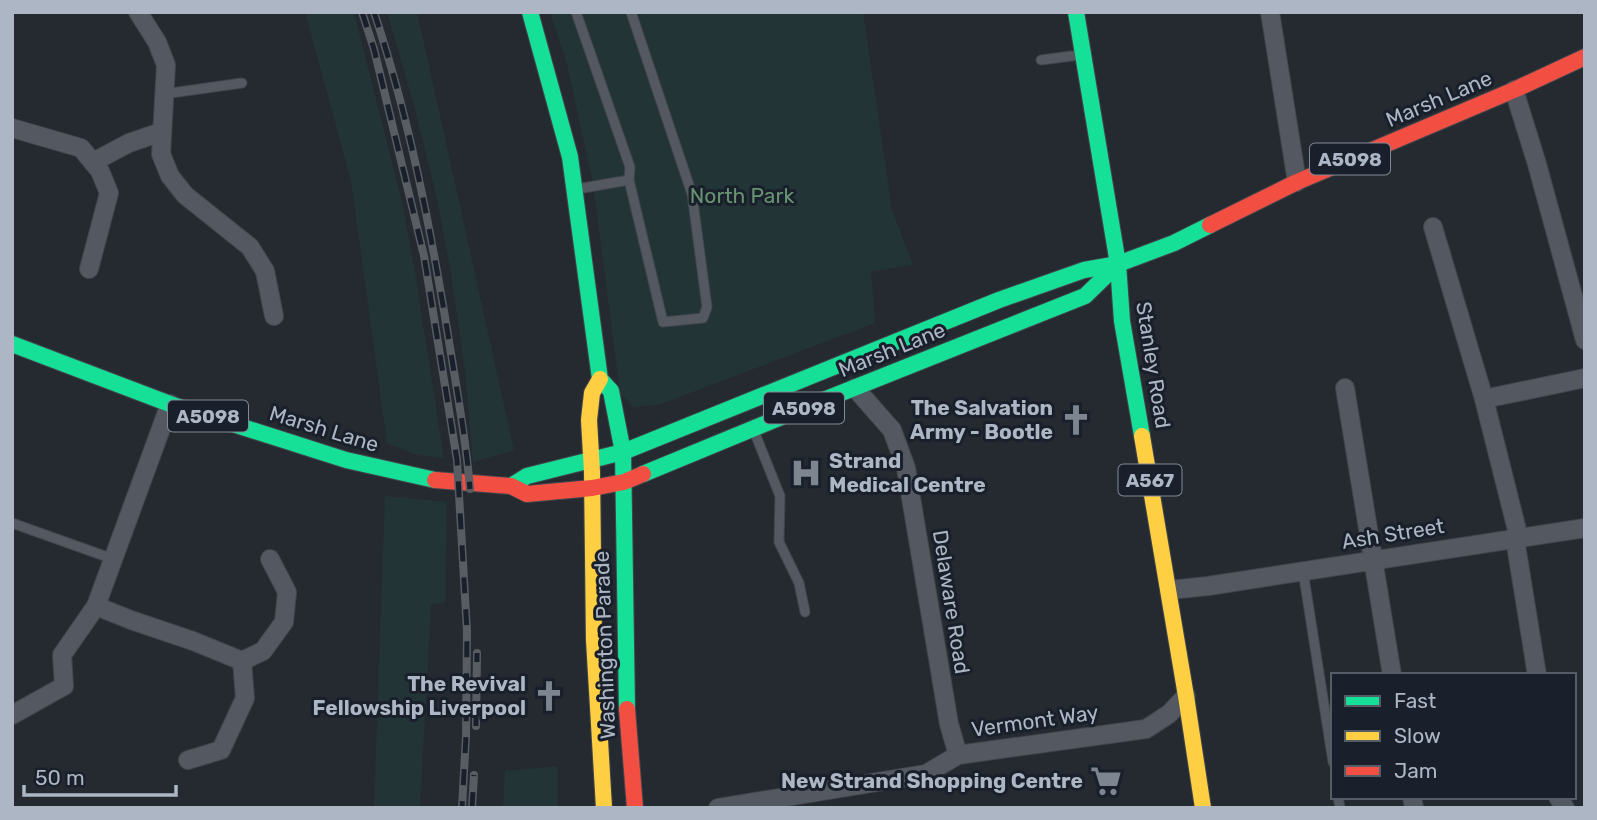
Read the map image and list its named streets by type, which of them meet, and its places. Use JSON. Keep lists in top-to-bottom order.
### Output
{
  "streets": {
    "main road": [
      "Marsh Lane",
      "A5098",
      "Stanley Road",
      "A567",
      "Washington Parade"
    ],
    "street": ["Ash Street", "Delaware Road", "Vermont Way"]
  },
  "crossings": [
    ["Marsh Lane", "Stanley Road"],
    ["Marsh Lane", "Delaware Road"],
    ["Marsh Lane", "Washington Parade"],
    ["Stanley Road", "Ash Street"],
    ["Stanley Road", "Vermont Way"],
    ["Delaware Road", "Vermont Way"]
  ],
  "parks": ["North Park"],
  "places": {
    "church": ["The Salvation Army - Bootle", "The Revival Fellowship Liverpool"],
    "hospital": ["Strand Medical Centre"],
    "supermarket": ["New Strand Shopping Centre"]
  },
  "legend": ["Fast", "Slow", "Jam"],
  "scale_bar": "50 m"
}
